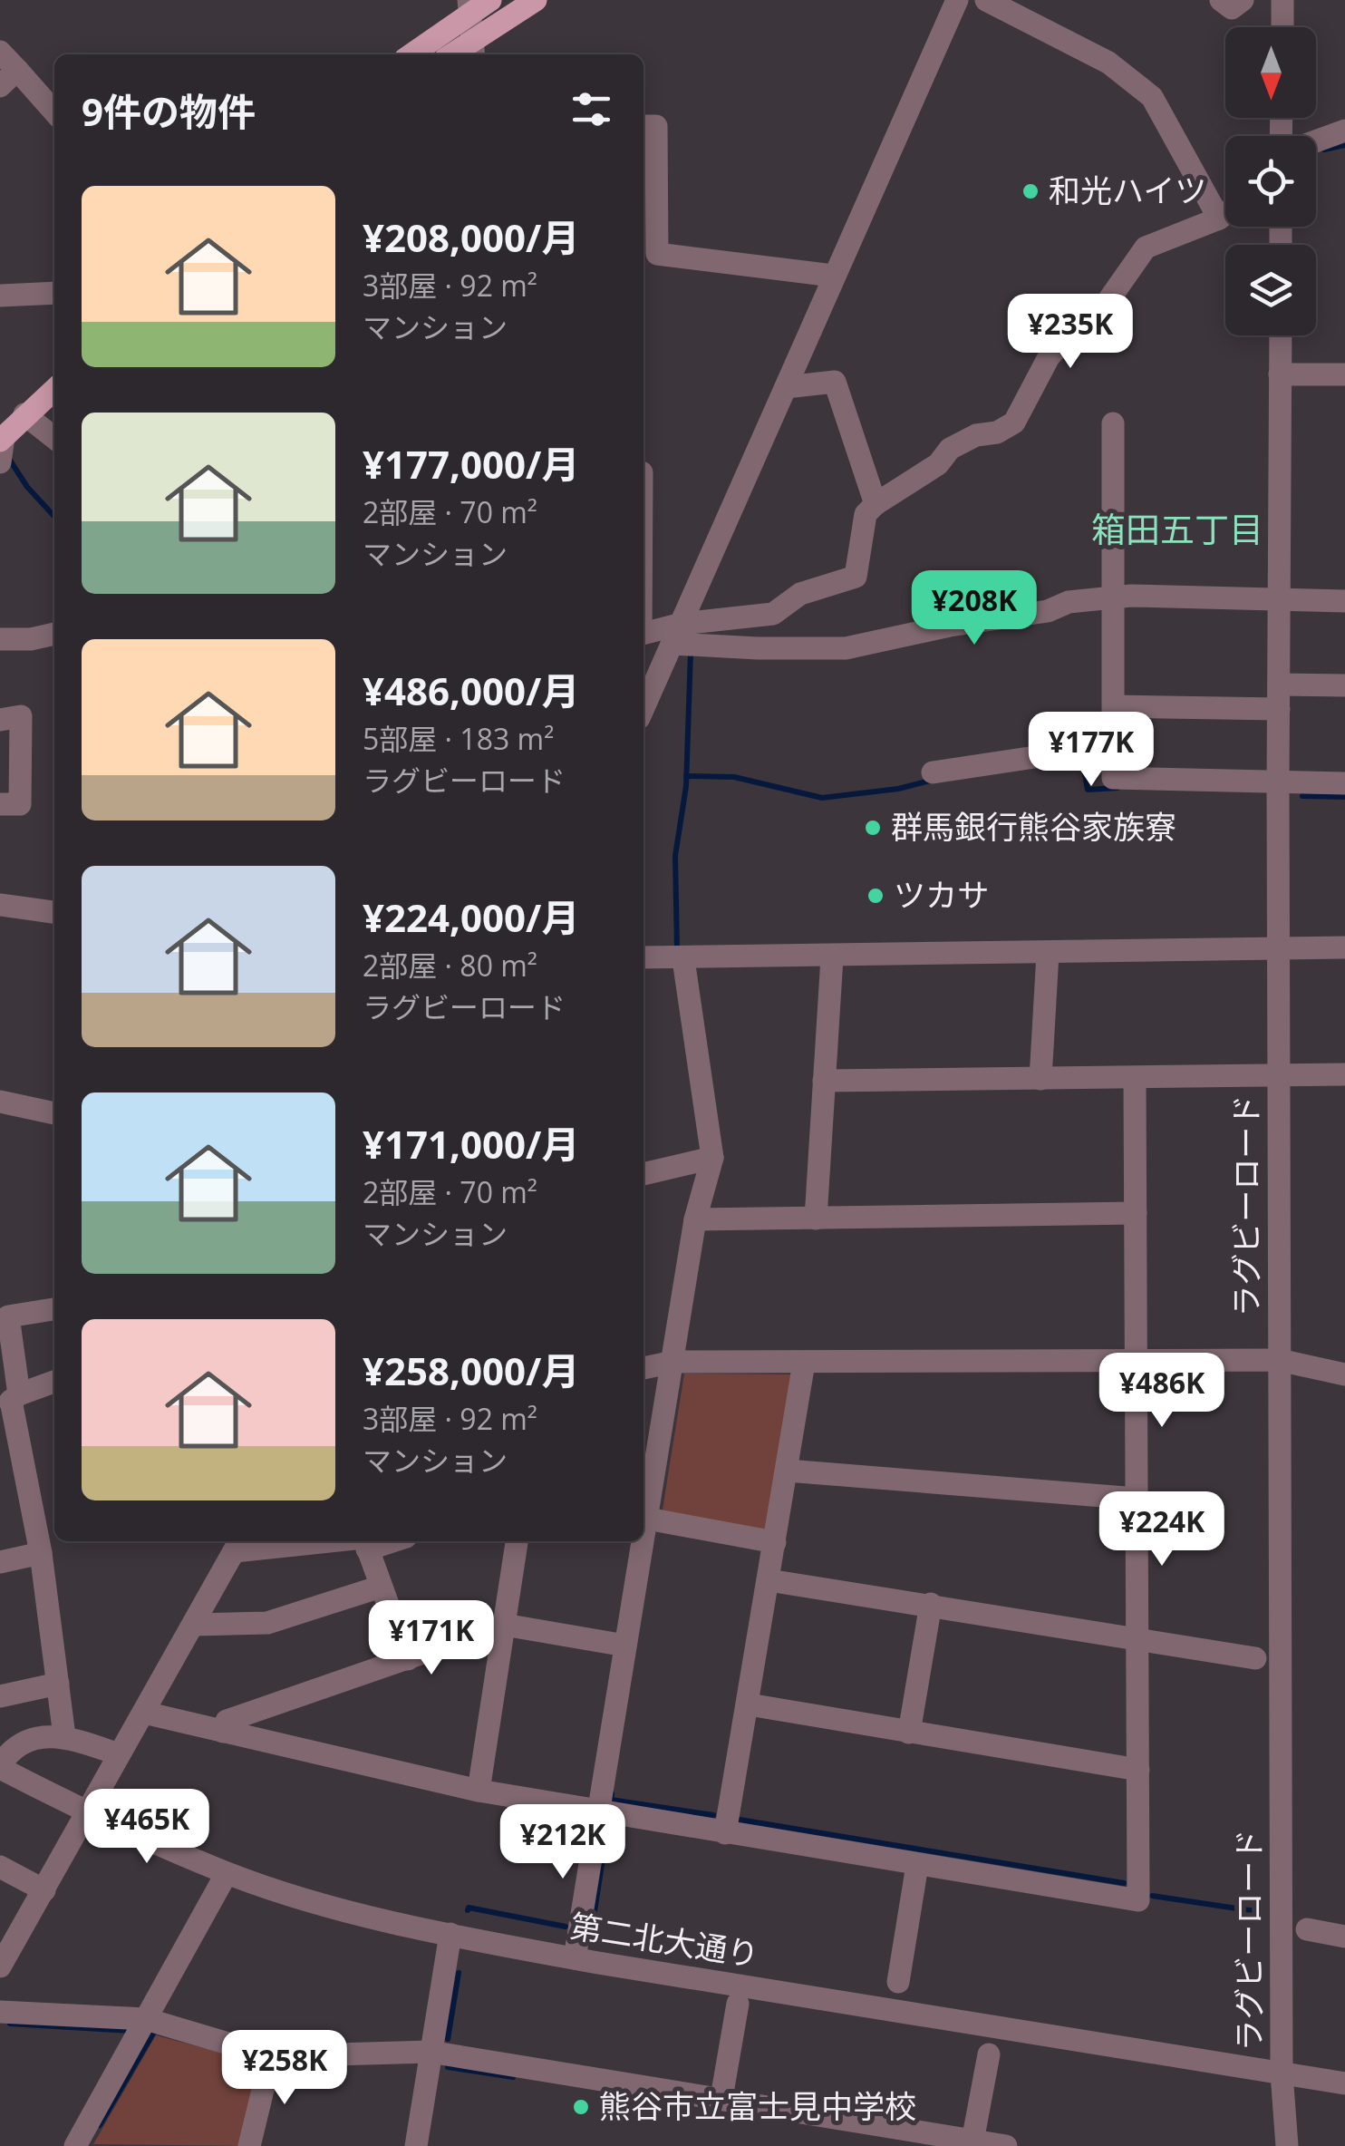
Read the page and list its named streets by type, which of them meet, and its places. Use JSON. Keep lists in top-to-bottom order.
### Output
{
  "streets": {
    "street": ["ラグビーロード", "第二北大通り"]
  },
  "crossings": [
    ["ラグビーロード", "第二北大通り"]
  ],
  "districts": ["箱田五丁目"],
  "places": [
    "和光ハイツ",
    "群馬銀行熊谷家族寮",
    "ツカサ",
    "熊谷市立富士見中学校"
  ],
  "north": "bottom",
  "page": {
    "heading": "9件の物件",
    "list": [
      {
        "name": "¥208,000/月",
        "note": "3部屋 · 92 m² · マンション"
      },
      {
        "name": "¥177,000/月",
        "note": "2部屋 · 70 m² · マンション"
      },
      {
        "name": "¥486,000/月",
        "note": "5部屋 · 183 m² · ラグビーロード"
      },
      {
        "name": "¥224,000/月",
        "note": "2部屋 · 80 m² · ラグビーロード"
      },
      {
        "name": "¥171,000/月",
        "note": "2部屋 · 70 m² · マンション"
      },
      {
        "name": "¥258,000/月",
        "note": "3部屋 · 92 m² · マンション"
      }
    ],
    "price": [
      "¥235K",
      "¥208K",
      "¥177K",
      "¥486K",
      "¥224K",
      "¥171K",
      "¥465K",
      "¥212K",
      "¥258K"
    ]
  }
}
